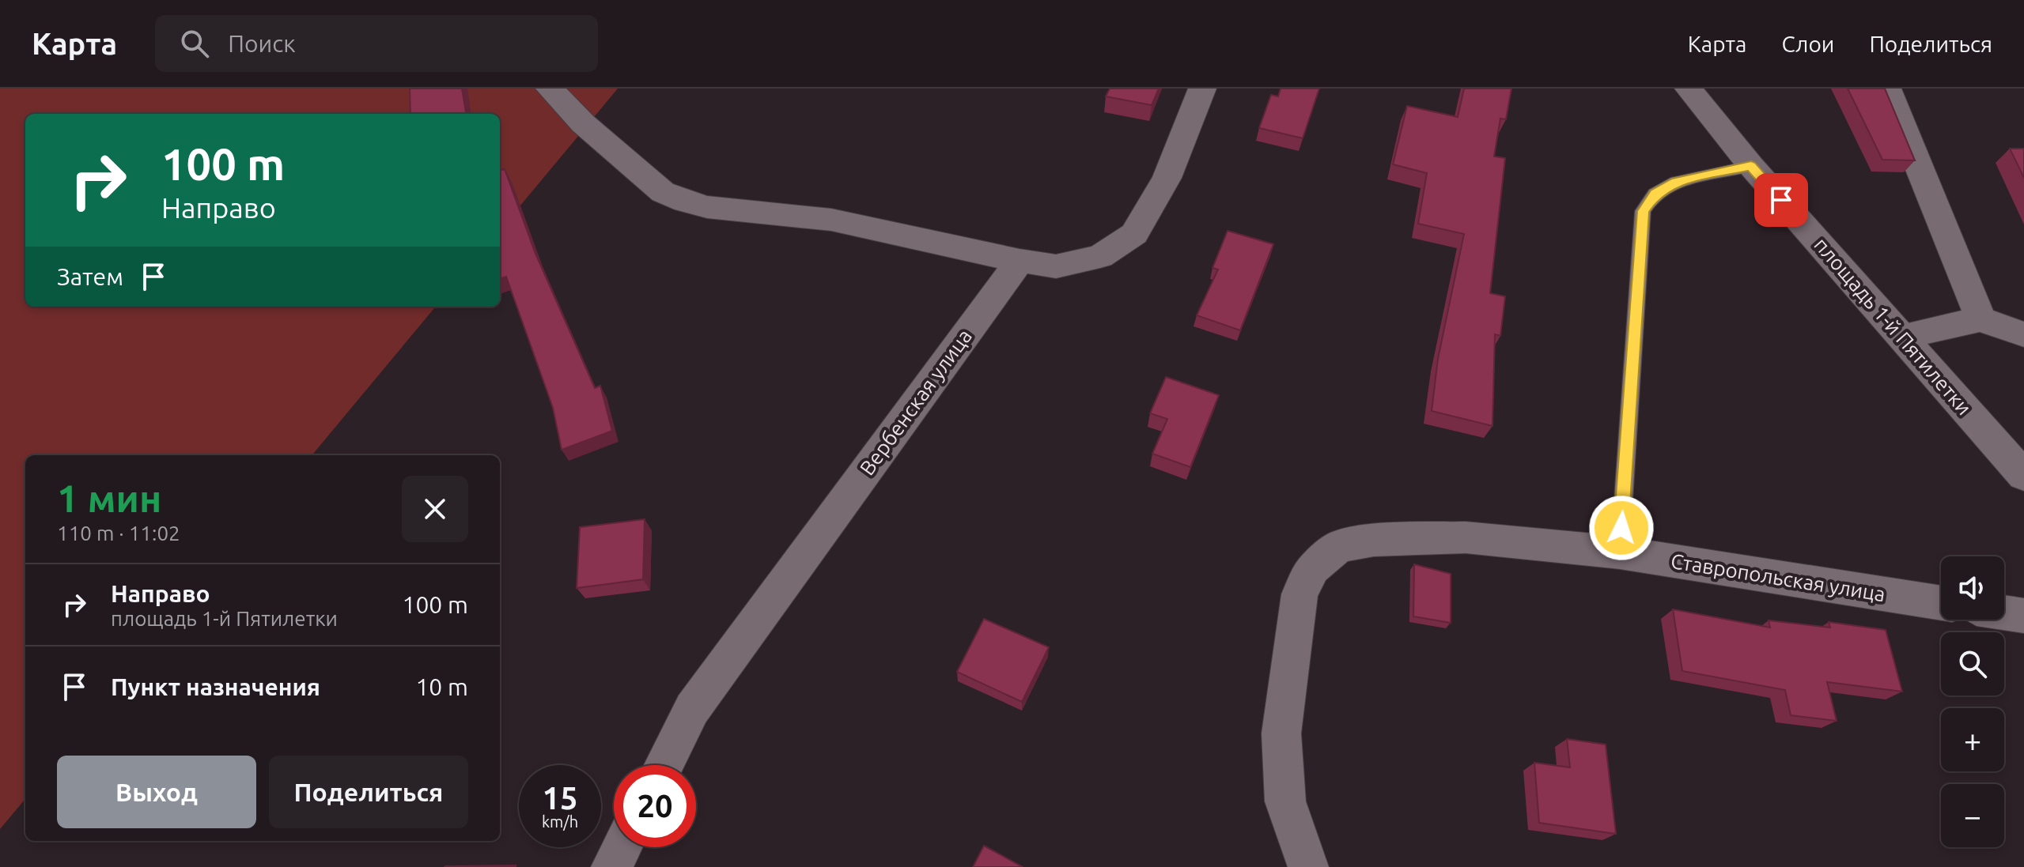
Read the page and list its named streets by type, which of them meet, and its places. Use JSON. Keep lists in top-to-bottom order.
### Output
{
  "streets": {
    "street": ["площадь 1-й Пятилетки", "Вербенская улица", "Ставропольская улица"]
  },
  "page": {
    "header": "Карта",
    "search": "Поиск",
    "nav": ["Карта", "Слои", "Поделиться"],
    "turn": ["100 m", "Направо"],
    "then": "Затем",
    "heading": ["1 мин", "110 m · 11:02"],
    "map_buttons": ["+", "−"],
    "list": [
      {
        "name": "Направо",
        "note": "площадь 1-й Пятилетки",
        "value": "100 m"
      },
      {
        "name": "Пункт назначения",
        "value": "10 m"
      }
    ],
    "buttons": ["Выход", "Поделиться"],
    "speed": "15 km/h",
    "limit": "20"
  }
}
